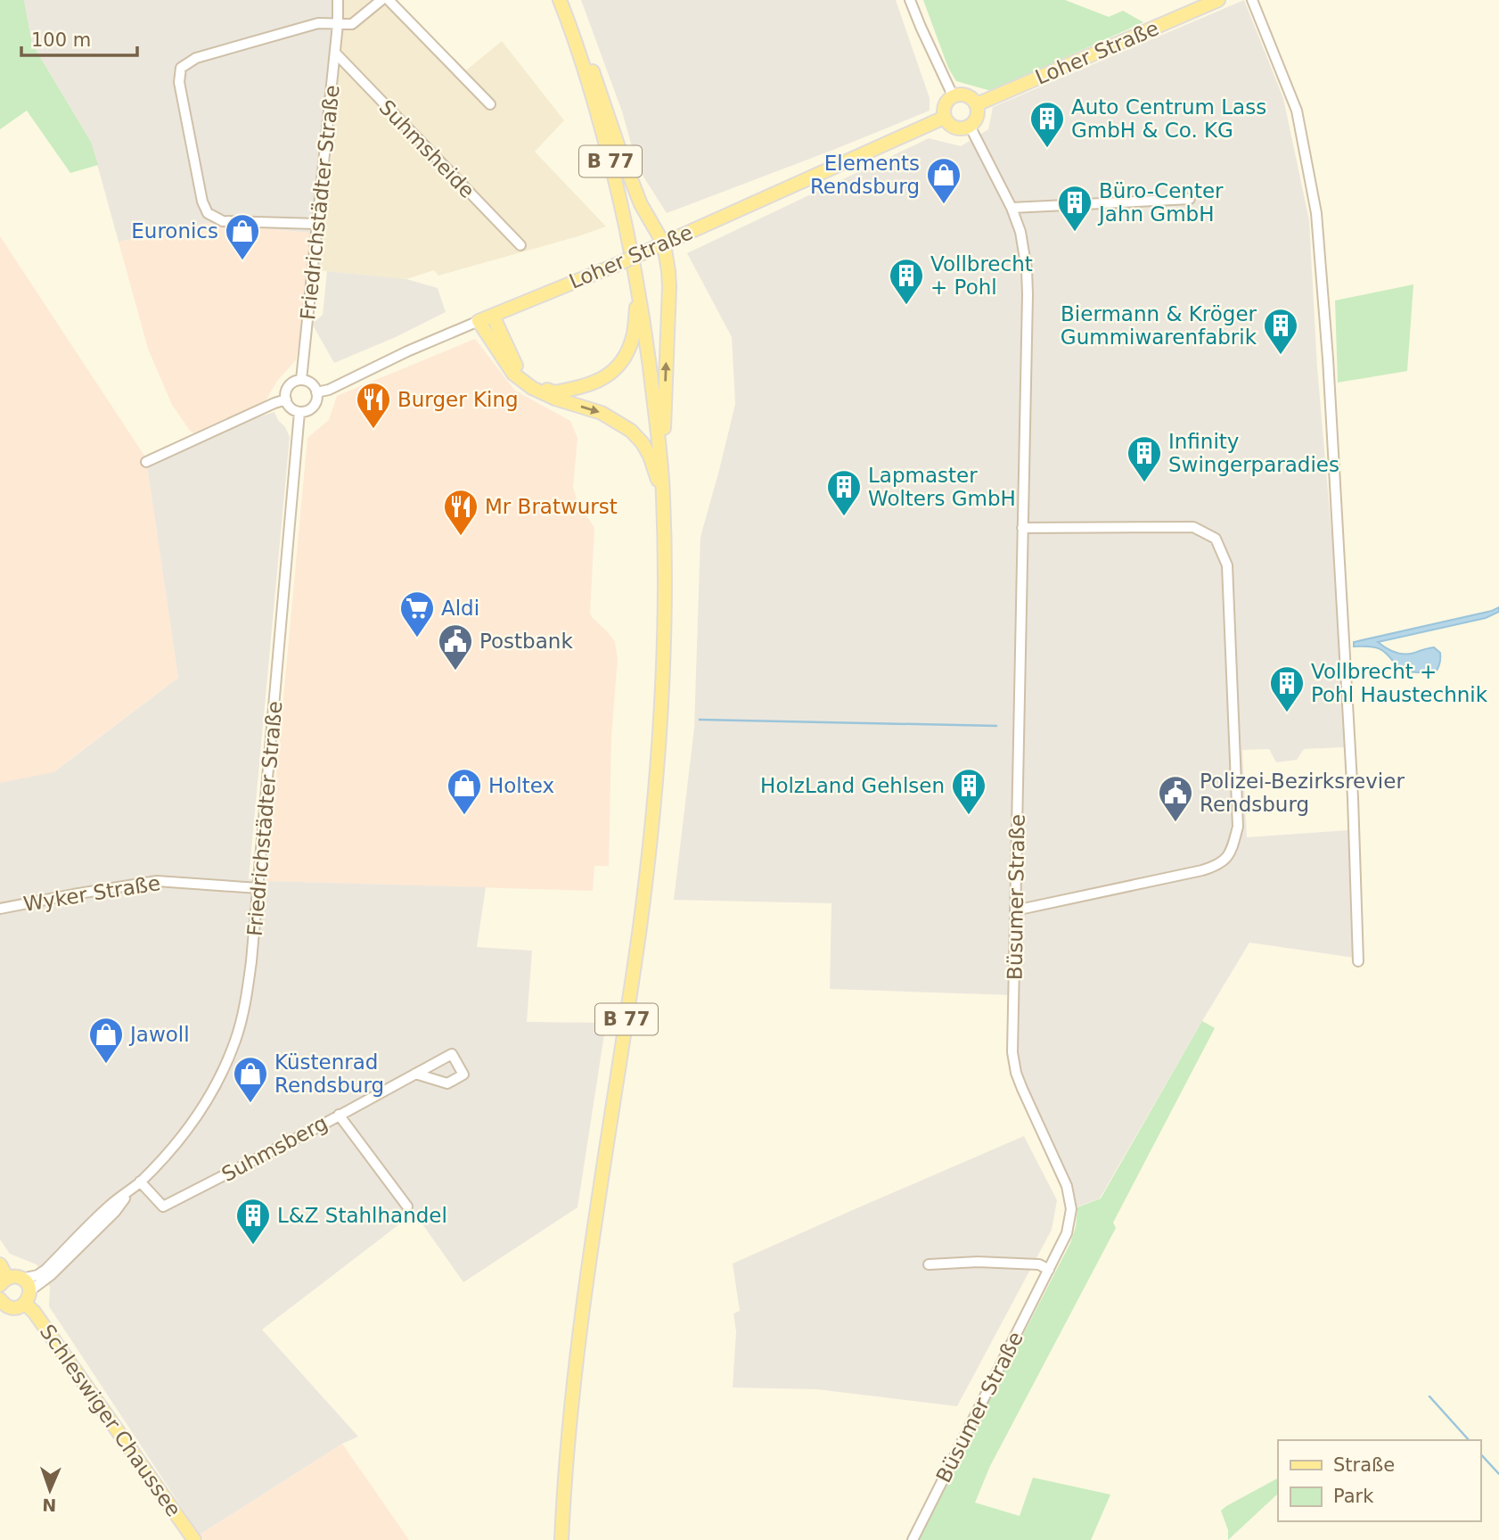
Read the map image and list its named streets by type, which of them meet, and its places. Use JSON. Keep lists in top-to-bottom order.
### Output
{
  "streets": {
    "main road": ["Loher Straße", "B 77", "Schleswiger Chaussee"],
    "street": [
      "Suhmsheide",
      "Friedrichstädter Straße",
      "Wyker Straße",
      "Büsumer Straße",
      "Suhmsberg"
    ]
  },
  "crossings": [
    ["Loher Straße", "Friedrichstädter Straße"],
    ["Loher Straße", "Büsumer Straße"],
    ["Suhmsheide", "Friedrichstädter Straße"],
    ["Friedrichstädter Straße", "Wyker Straße"],
    ["Friedrichstädter Straße", "Suhmsberg"],
    ["Friedrichstädter Straße", "Schleswiger Chaussee"]
  ],
  "places": {
    "building": [
      "Auto Centrum Lass GmbH & Co. KG",
      "Büro-Center Jahn GmbH",
      "Vollbrecht + Pohl",
      "Biermann & Kröger Gummiwarenfabrik",
      "Infinity Swingerparadies",
      "Lapmaster Wolters GmbH",
      "Vollbrecht + Pohl Haustechnik",
      "HolzLand Gehlsen",
      "L&Z Stahlhandel"
    ],
    "shop": [
      "Elements Rendsburg",
      "Euronics",
      "Holtex",
      "Jawoll",
      "Küstenrad Rendsburg"
    ],
    "restaurant": ["Burger King", "Mr Bratwurst"],
    "supermarket": ["Aldi"],
    "public building": ["Postbank", "Polizei-Bezirksrevier Rendsburg"]
  },
  "legend": ["Straße", "Park"],
  "scale_bar": "100 m",
  "north": "bottom"
}
